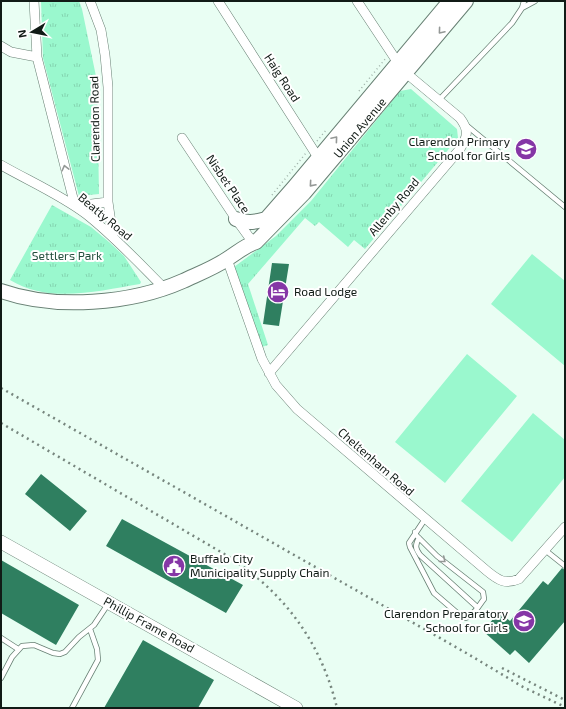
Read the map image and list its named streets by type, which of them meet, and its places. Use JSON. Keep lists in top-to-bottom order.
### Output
{
  "streets": {
    "main road": ["Union Avenue"],
    "street": [
      "Haig Road",
      "Clarendon Road",
      "Nisbet Place",
      "Allenby Road",
      "Beatty Road",
      "Cheltenham Road",
      "Phillip Frame Road"
    ]
  },
  "crossings": [
    ["Haig Road", "Union Avenue"],
    ["Clarendon Road", "Beatty Road"],
    ["Union Avenue", "Nisbet Place"],
    ["Union Avenue", "Beatty Road"],
    ["Union Avenue", "Cheltenham Road"],
    ["Allenby Road", "Cheltenham Road"]
  ],
  "parks": ["Settlers Park"],
  "places": {
    "school or university": ["Clarendon Primary School for Girls", "Clarendon Preparatory School for Girls"],
    "hotel": ["Road Lodge"],
    "public building": ["Buffalo City Municipality Supply Chain"]
  },
  "north": "left"
}
